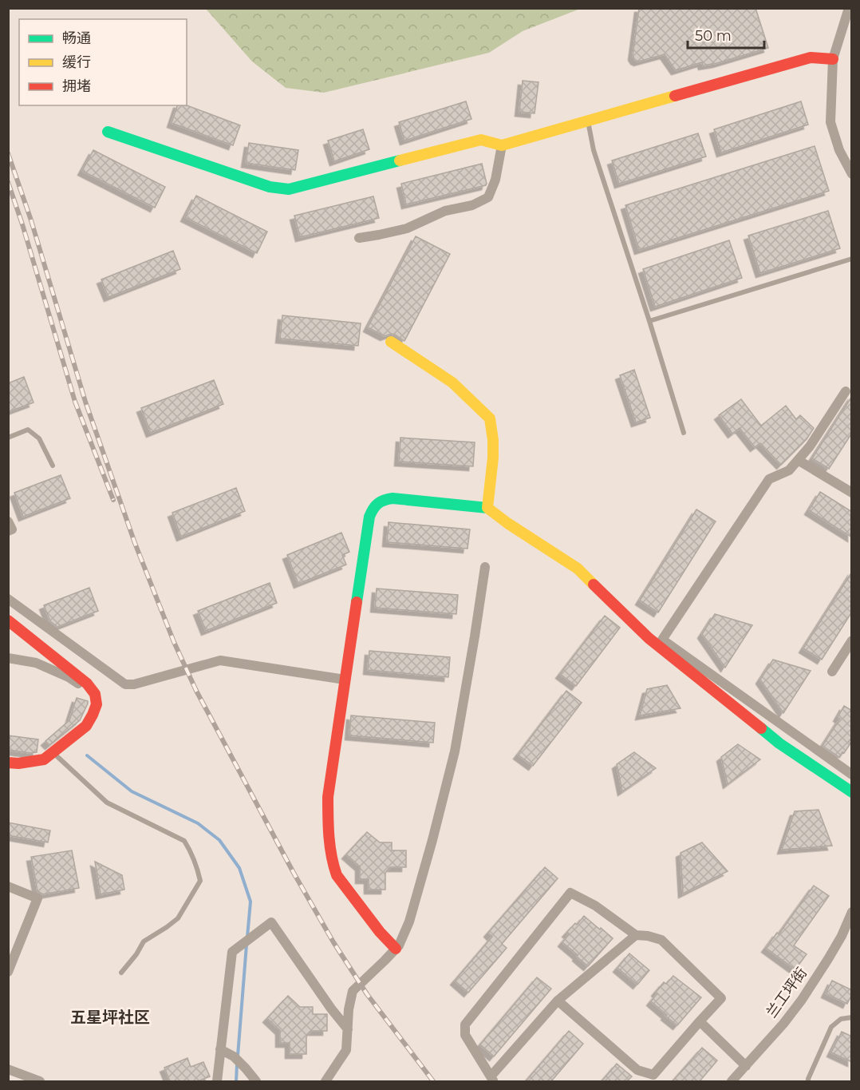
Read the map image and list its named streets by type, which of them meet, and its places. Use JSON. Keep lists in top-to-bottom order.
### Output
{
  "streets": {
    "street": ["兰工坪街"]
  },
  "districts": ["五星坪社区"],
  "legend": ["畅通", "缓行", "拥堵"],
  "scale_bar": "50 m"
}
